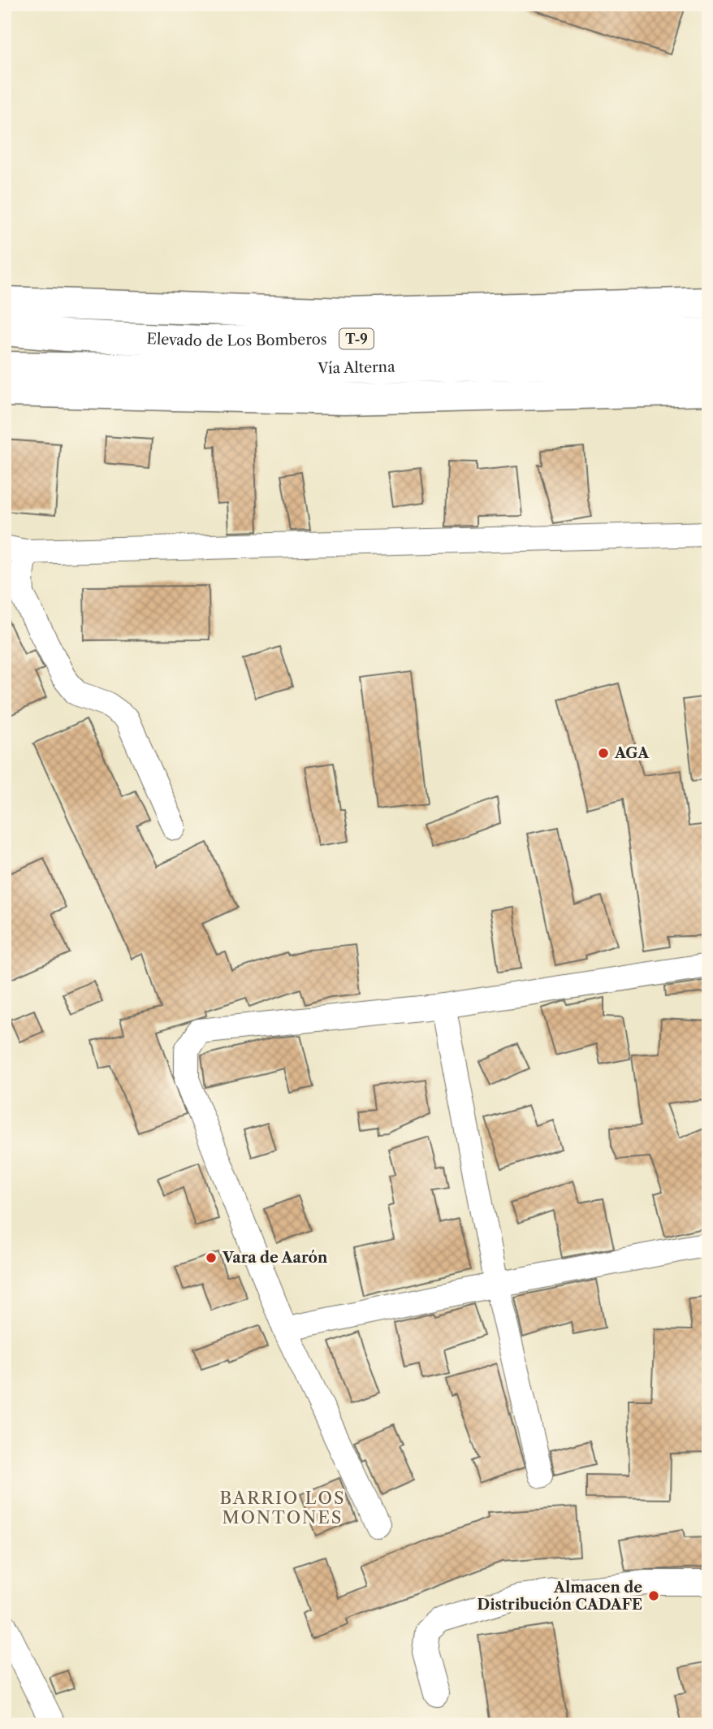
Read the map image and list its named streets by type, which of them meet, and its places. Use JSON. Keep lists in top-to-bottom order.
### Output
{
  "streets": {
    "highway": ["Elevado de Los Bomberos", "T-9", "Vía Alterna"]
  },
  "districts": ["BARRIO LOS MONTONES"],
  "places": ["AGA", "Vara de Aarón", "Almacen de Distribución CADAFE"]
}
